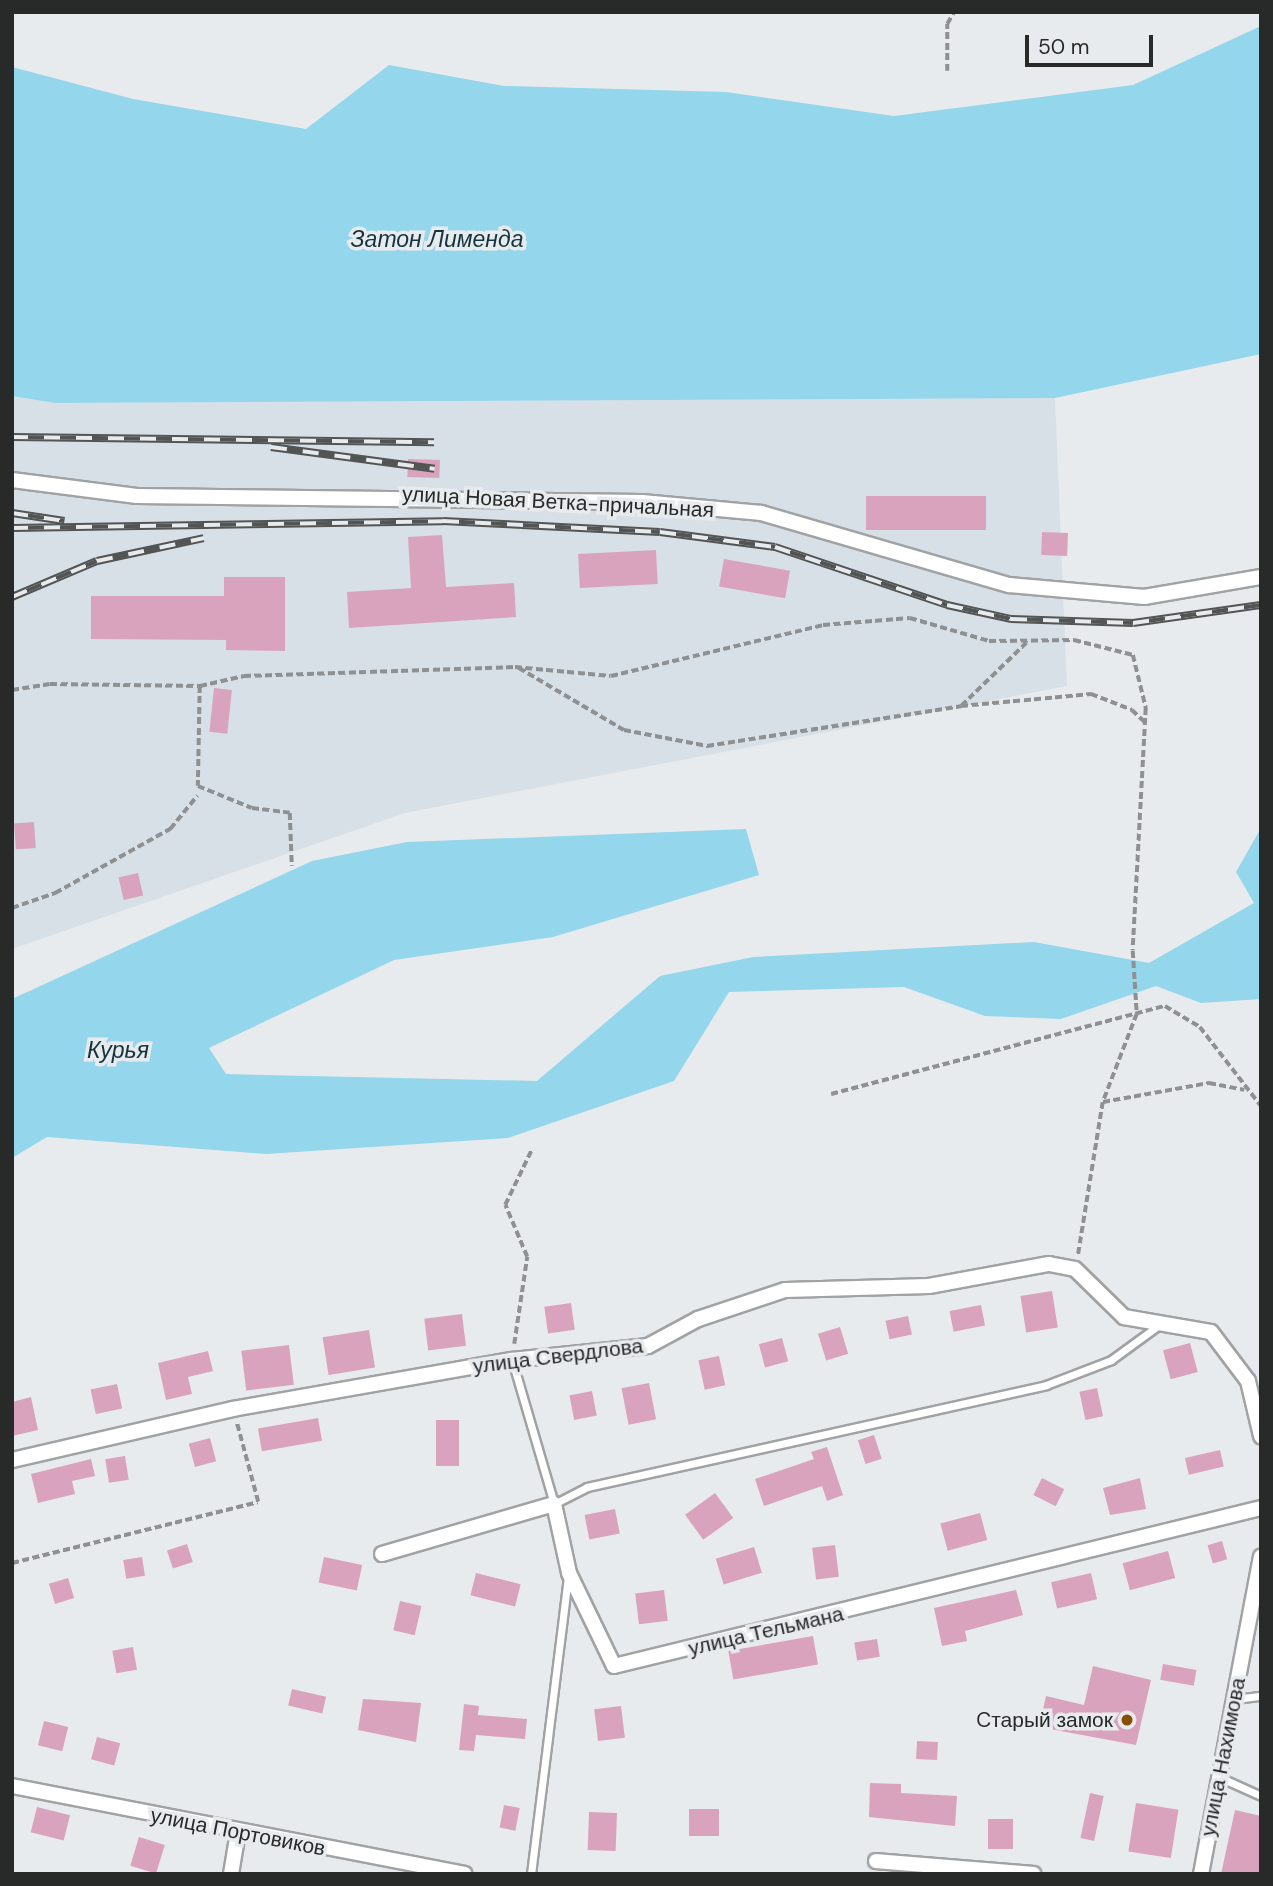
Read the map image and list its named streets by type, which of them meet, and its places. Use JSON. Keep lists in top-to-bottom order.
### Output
{
  "streets": {
    "street": [
      "улица Новая Ветка-причальная",
      "улица Свердлова",
      "улица Тельмана",
      "улица Нахимова",
      "улица Портовиков"
    ]
  },
  "water": ["Затон Лименда", "Курья"],
  "places": ["Cтарый замок"],
  "scale_bar": "50 m"
}
